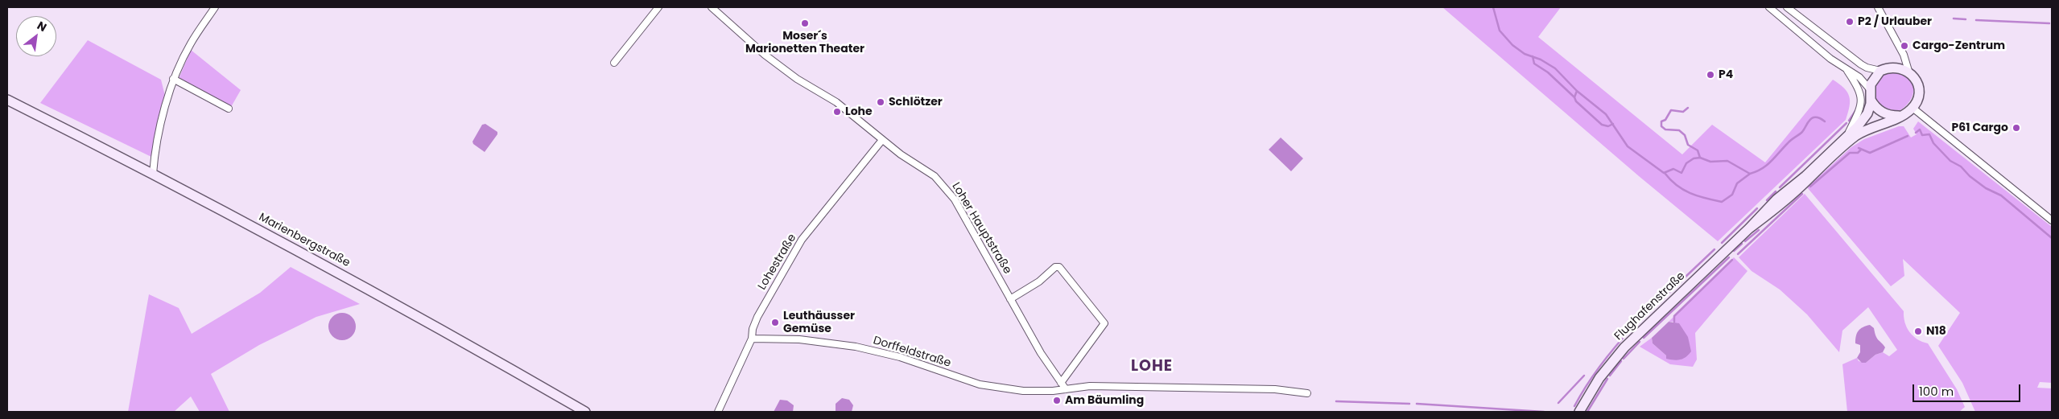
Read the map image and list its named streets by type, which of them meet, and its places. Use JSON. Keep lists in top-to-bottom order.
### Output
{
  "streets": {
    "main road": ["Marienbergstraße", "Flughafenstraße"],
    "street": ["Loher Hauptstraße", "Lohestraße", "Dorffeldstraße"]
  },
  "crossings": [
    ["Loher Hauptstraße", "Lohestraße"],
    ["Loher Hauptstraße", "Dorffeldstraße"],
    ["Lohestraße", "Dorffeldstraße"]
  ],
  "districts": ["LOHE"],
  "places": [
    "P2 / Urlauber",
    "Moser´s Marionetten Theater",
    "Cargo-Zentrum",
    "P4",
    "Schlötzer",
    "Lohe",
    "P61 Cargo",
    "Leuthäusser Gemüse",
    "N18",
    "Am Bäumling"
  ],
  "scale_bar": "100 m",
  "north": "top right"
}
